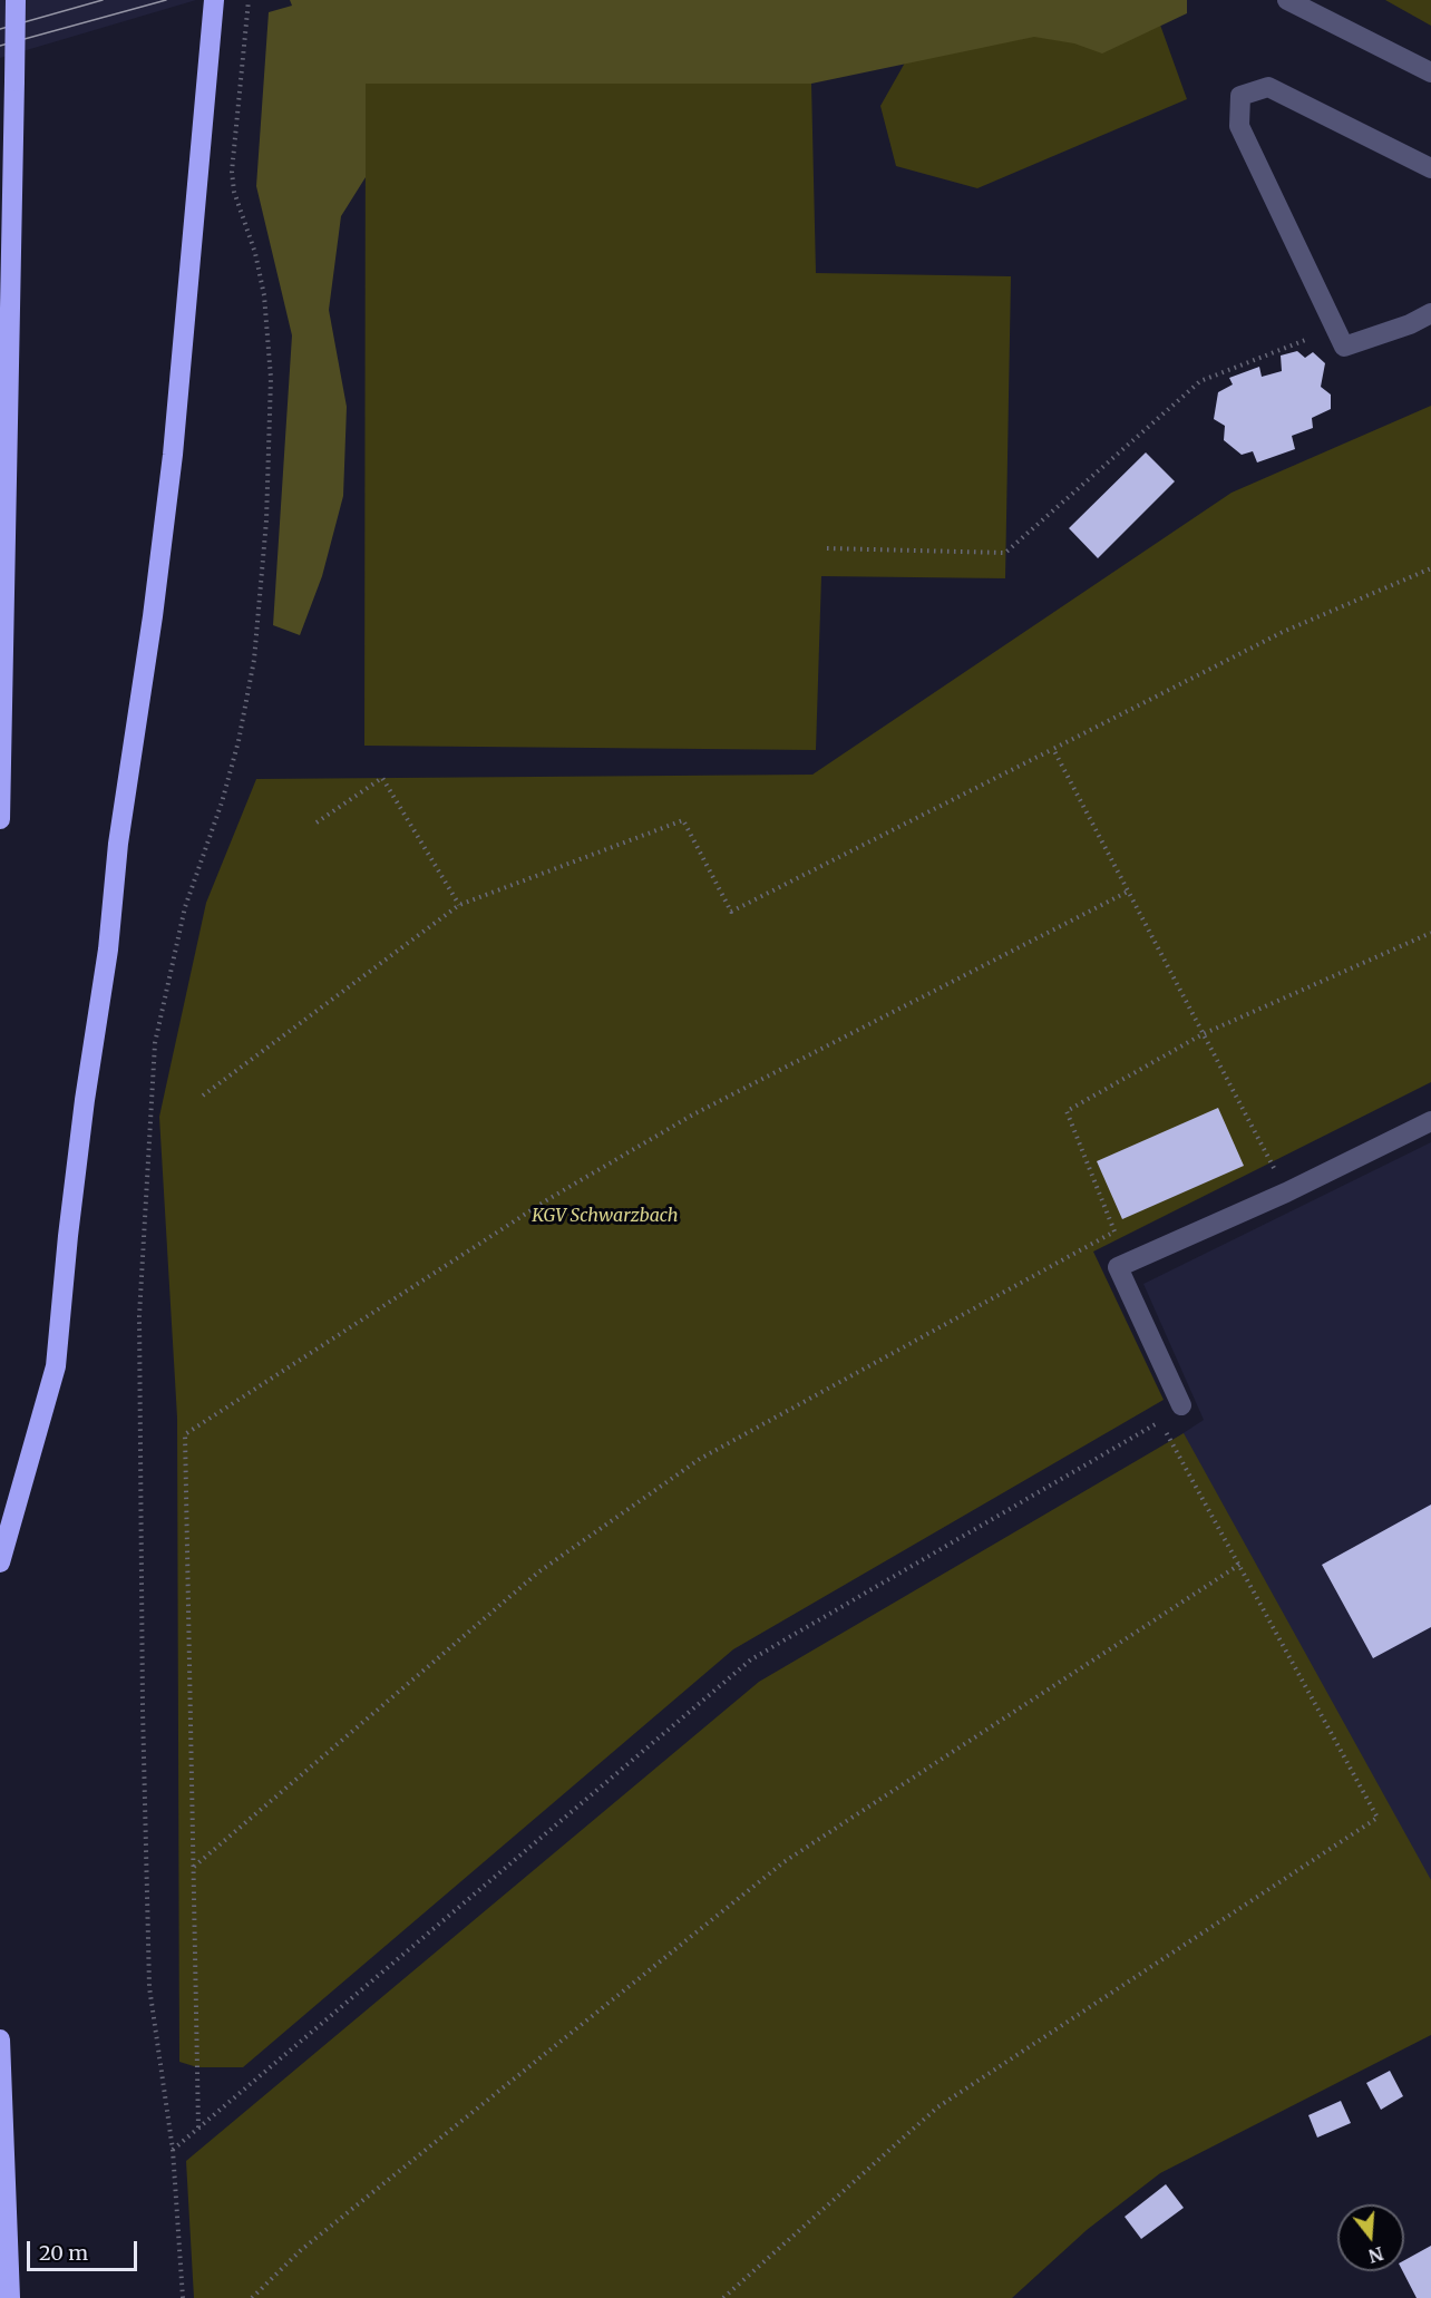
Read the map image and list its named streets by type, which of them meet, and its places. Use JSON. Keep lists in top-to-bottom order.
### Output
{
  "parks": ["KGV Schwarzbach"],
  "scale_bar": "20 m",
  "north": "bottom"
}
